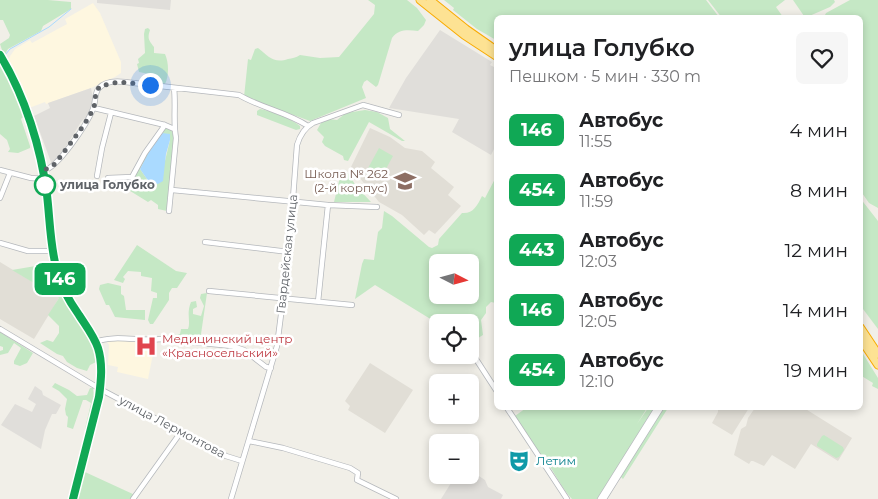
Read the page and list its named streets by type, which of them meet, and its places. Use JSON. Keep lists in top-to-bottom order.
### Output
{
  "streets": {
    "street": ["Гвардейская улица", "улица Лермонтова"]
  },
  "crossings": [
    ["Гвардейская улица", "улица Лермонтова"]
  ],
  "places": {
    "school or university": ["Школа № 262 (2-й корпус)"],
    "other": ["улица Голубко"],
    "hospital": ["Медицинский центр «Красносельский»"],
    "theatre": ["Летим"]
  },
  "lines": ["bus line 146"],
  "north": "right",
  "page": {
    "on_map": "146",
    "heading": ["улица Голубко", "Пешком · 5 мин · 330 m"],
    "list": [
      {
        "mark": "146",
        "name": "Автобус",
        "note": "11:55",
        "value": "4 мин"
      },
      {
        "mark": "454",
        "name": "Автобус",
        "note": "11:59",
        "value": "8 мин"
      },
      {
        "mark": "443",
        "name": "Автобус",
        "note": "12:03",
        "value": "12 мин"
      },
      {
        "mark": "146",
        "name": "Автобус",
        "note": "12:05",
        "value": "14 мин"
      },
      {
        "mark": "454",
        "name": "Автобус",
        "note": "12:10",
        "value": "19 мин"
      }
    ],
    "map_buttons": ["+", "−"]
  }
}
